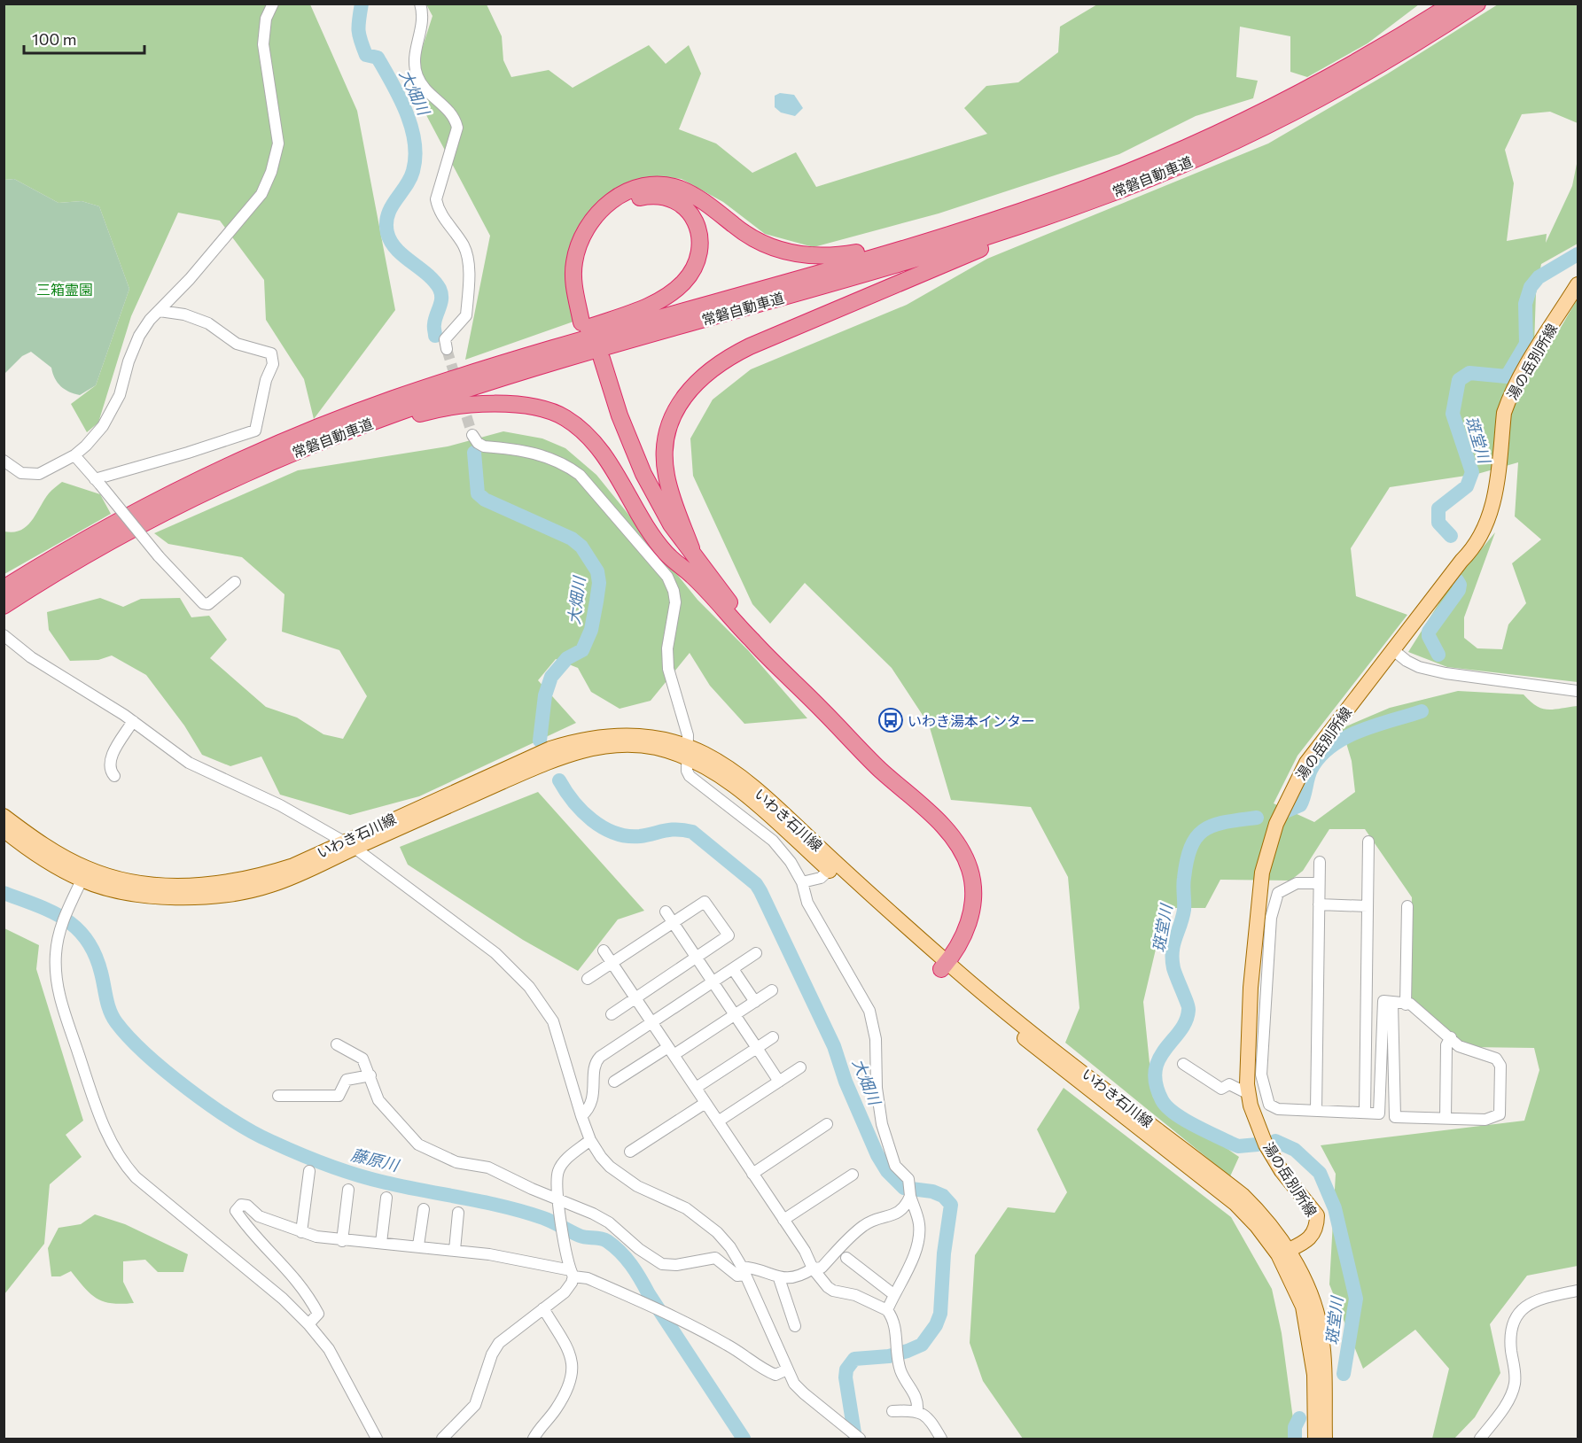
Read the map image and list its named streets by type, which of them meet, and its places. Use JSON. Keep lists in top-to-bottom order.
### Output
{
  "streets": {
    "highway": ["常磐自動車道"],
    "main road": ["湯の岳別所線", "いわき石川線"]
  },
  "crossings": [
    ["湯の岳別所線", "いわき石川線"]
  ],
  "water": ["大畑川", "斑堂川", "藤原川"],
  "parks": ["三箱霊園"],
  "places": {
    "bus stop": ["いわき湯本インター"]
  },
  "scale_bar": "100 m"
}
